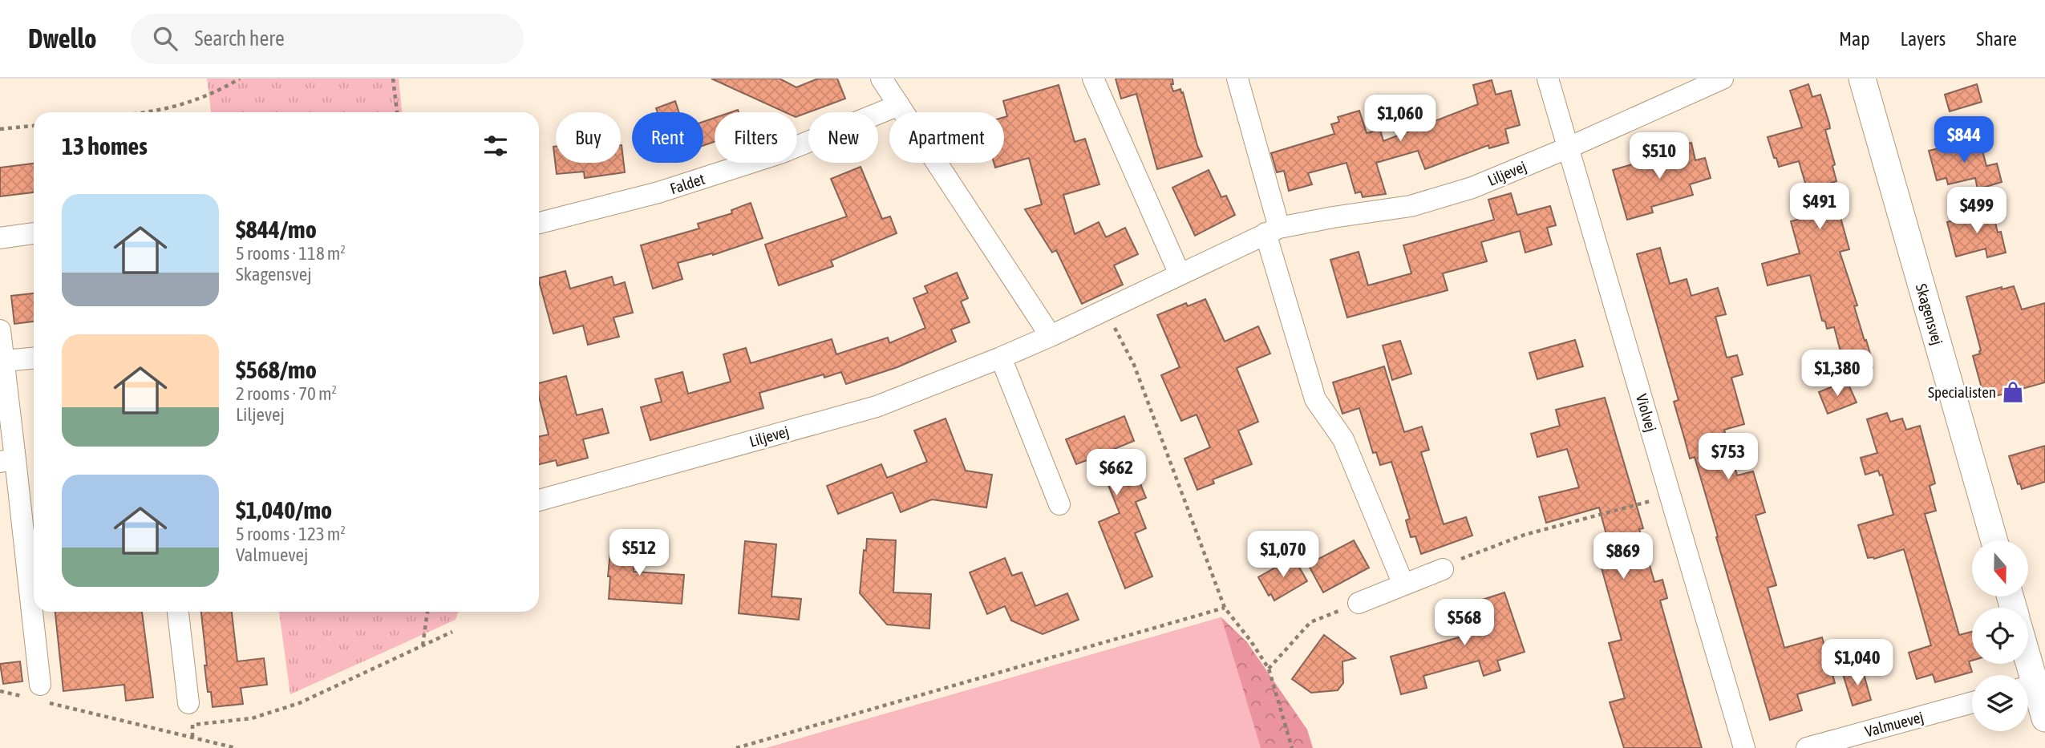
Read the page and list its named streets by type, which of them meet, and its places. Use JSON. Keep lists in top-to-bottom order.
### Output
{
  "streets": {
    "street": [
      "Liljevej",
      "Faldet",
      "Skagensvej",
      "Violvej",
      "Valmuevej"
    ]
  },
  "crossings": [
    ["Liljevej", "Violvej"]
  ],
  "places": {
    "shop": ["Specialisten"]
  },
  "north": "bottom",
  "page": {
    "header": "Dwello",
    "search": "Search here",
    "nav": ["Map", "Layers", "Share"],
    "price": [
      "$1,060",
      "$844",
      "$510",
      "$491",
      "$499",
      "$1,380",
      "$753",
      "$662",
      "$512",
      "$1,070",
      "$869",
      "$568",
      "$1,040"
    ],
    "chip": [
      "Buy",
      "Rent",
      "Filters",
      "New",
      "Apartment"
    ],
    "heading": "13 homes",
    "list": [
      {
        "name": "$844/mo",
        "note": "5 rooms · 118 m² · Skagensvej"
      },
      {
        "name": "$568/mo",
        "note": "2 rooms · 70 m² · Liljevej"
      },
      {
        "name": "$1,040/mo",
        "note": "5 rooms · 123 m² · Valmuevej"
      }
    ]
  }
}
